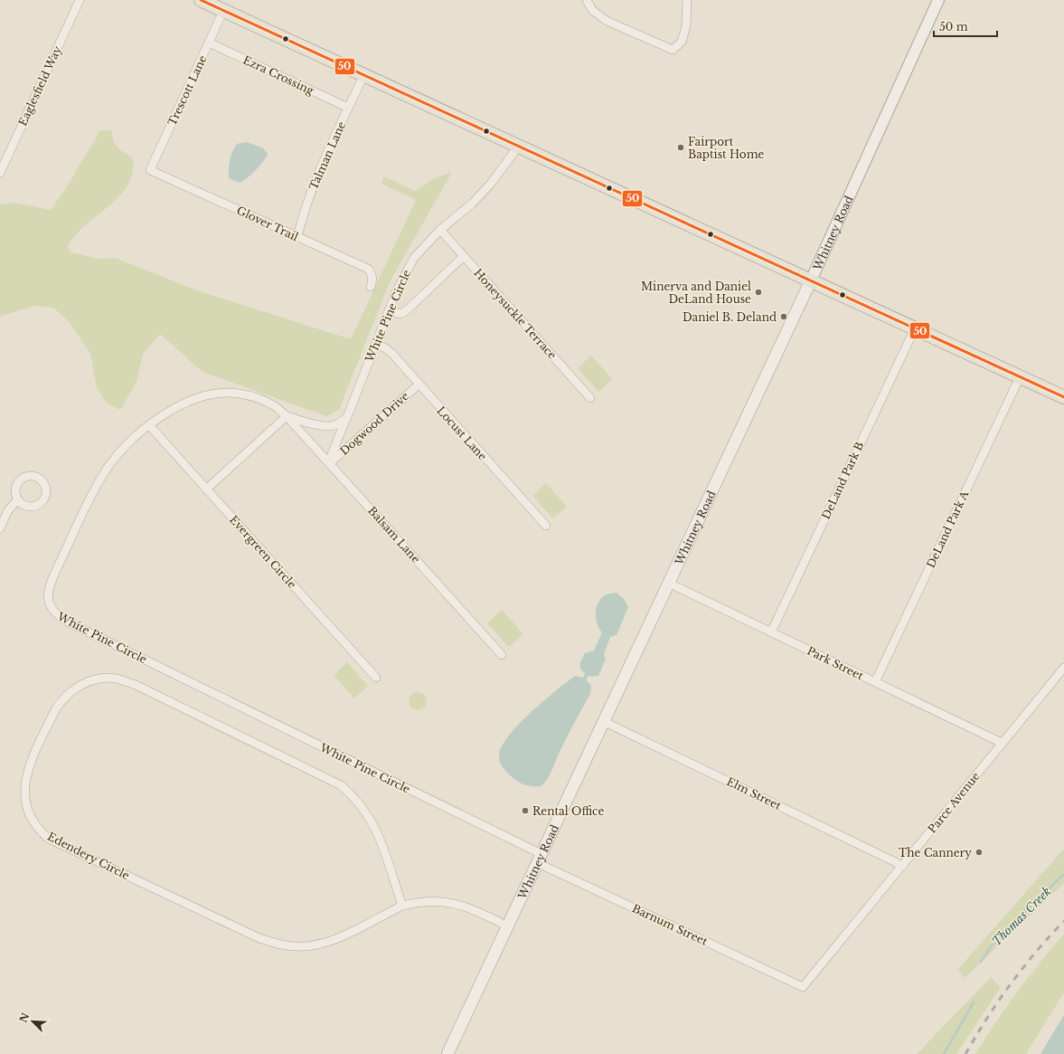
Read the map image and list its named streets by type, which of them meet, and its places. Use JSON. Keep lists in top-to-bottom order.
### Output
{
  "streets": {
    "main road": ["Whitney Road"],
    "street": [
      "Ezra Crossing",
      "Eaglesfield Way",
      "Trescott Lane",
      "Talman Lane",
      "Glover Trail",
      "Honeysuckle Terrace",
      "White Pine Circle",
      "Dogwood Drive",
      "Locust Lane",
      "DeLand Park B",
      "DeLand Park A",
      "Balsam Lane",
      "Evergreen Circle",
      "Park Street",
      "Elm Street",
      "Parce Avenue",
      "Edendery Circle",
      "Barnum Street"
    ]
  },
  "crossings": [
    ["Ezra Crossing", "Trescott Lane"],
    ["Ezra Crossing", "Talman Lane"],
    ["Trescott Lane", "Glover Trail"],
    ["Talman Lane", "Glover Trail"],
    ["Whitney Road", "White Pine Circle"],
    ["Whitney Road", "Park Street"],
    ["Whitney Road", "Elm Street"],
    ["Whitney Road", "Edendery Circle"],
    ["Whitney Road", "Barnum Street"],
    ["Honeysuckle Terrace", "White Pine Circle"],
    ["White Pine Circle", "Dogwood Drive"],
    ["White Pine Circle", "Locust Lane"],
    ["White Pine Circle", "Balsam Lane"],
    ["White Pine Circle", "Evergreen Circle"],
    ["White Pine Circle", "Barnum Street"],
    ["Dogwood Drive", "Locust Lane"],
    ["Dogwood Drive", "Balsam Lane"],
    ["DeLand Park B", "Park Street"],
    ["DeLand Park A", "Park Street"],
    ["Park Street", "Parce Avenue"],
    ["Elm Street", "Parce Avenue"],
    ["Parce Avenue", "Barnum Street"]
  ],
  "water": ["Thomas Creek"],
  "places": [
    "Fairport Baptist Home",
    "Minerva and Daniel DeLand House",
    "Daniel B. Deland",
    "Rental Office",
    "The Cannery"
  ],
  "lines": ["transit line 50"],
  "scale_bar": "50 m",
  "north": "top left"
}
